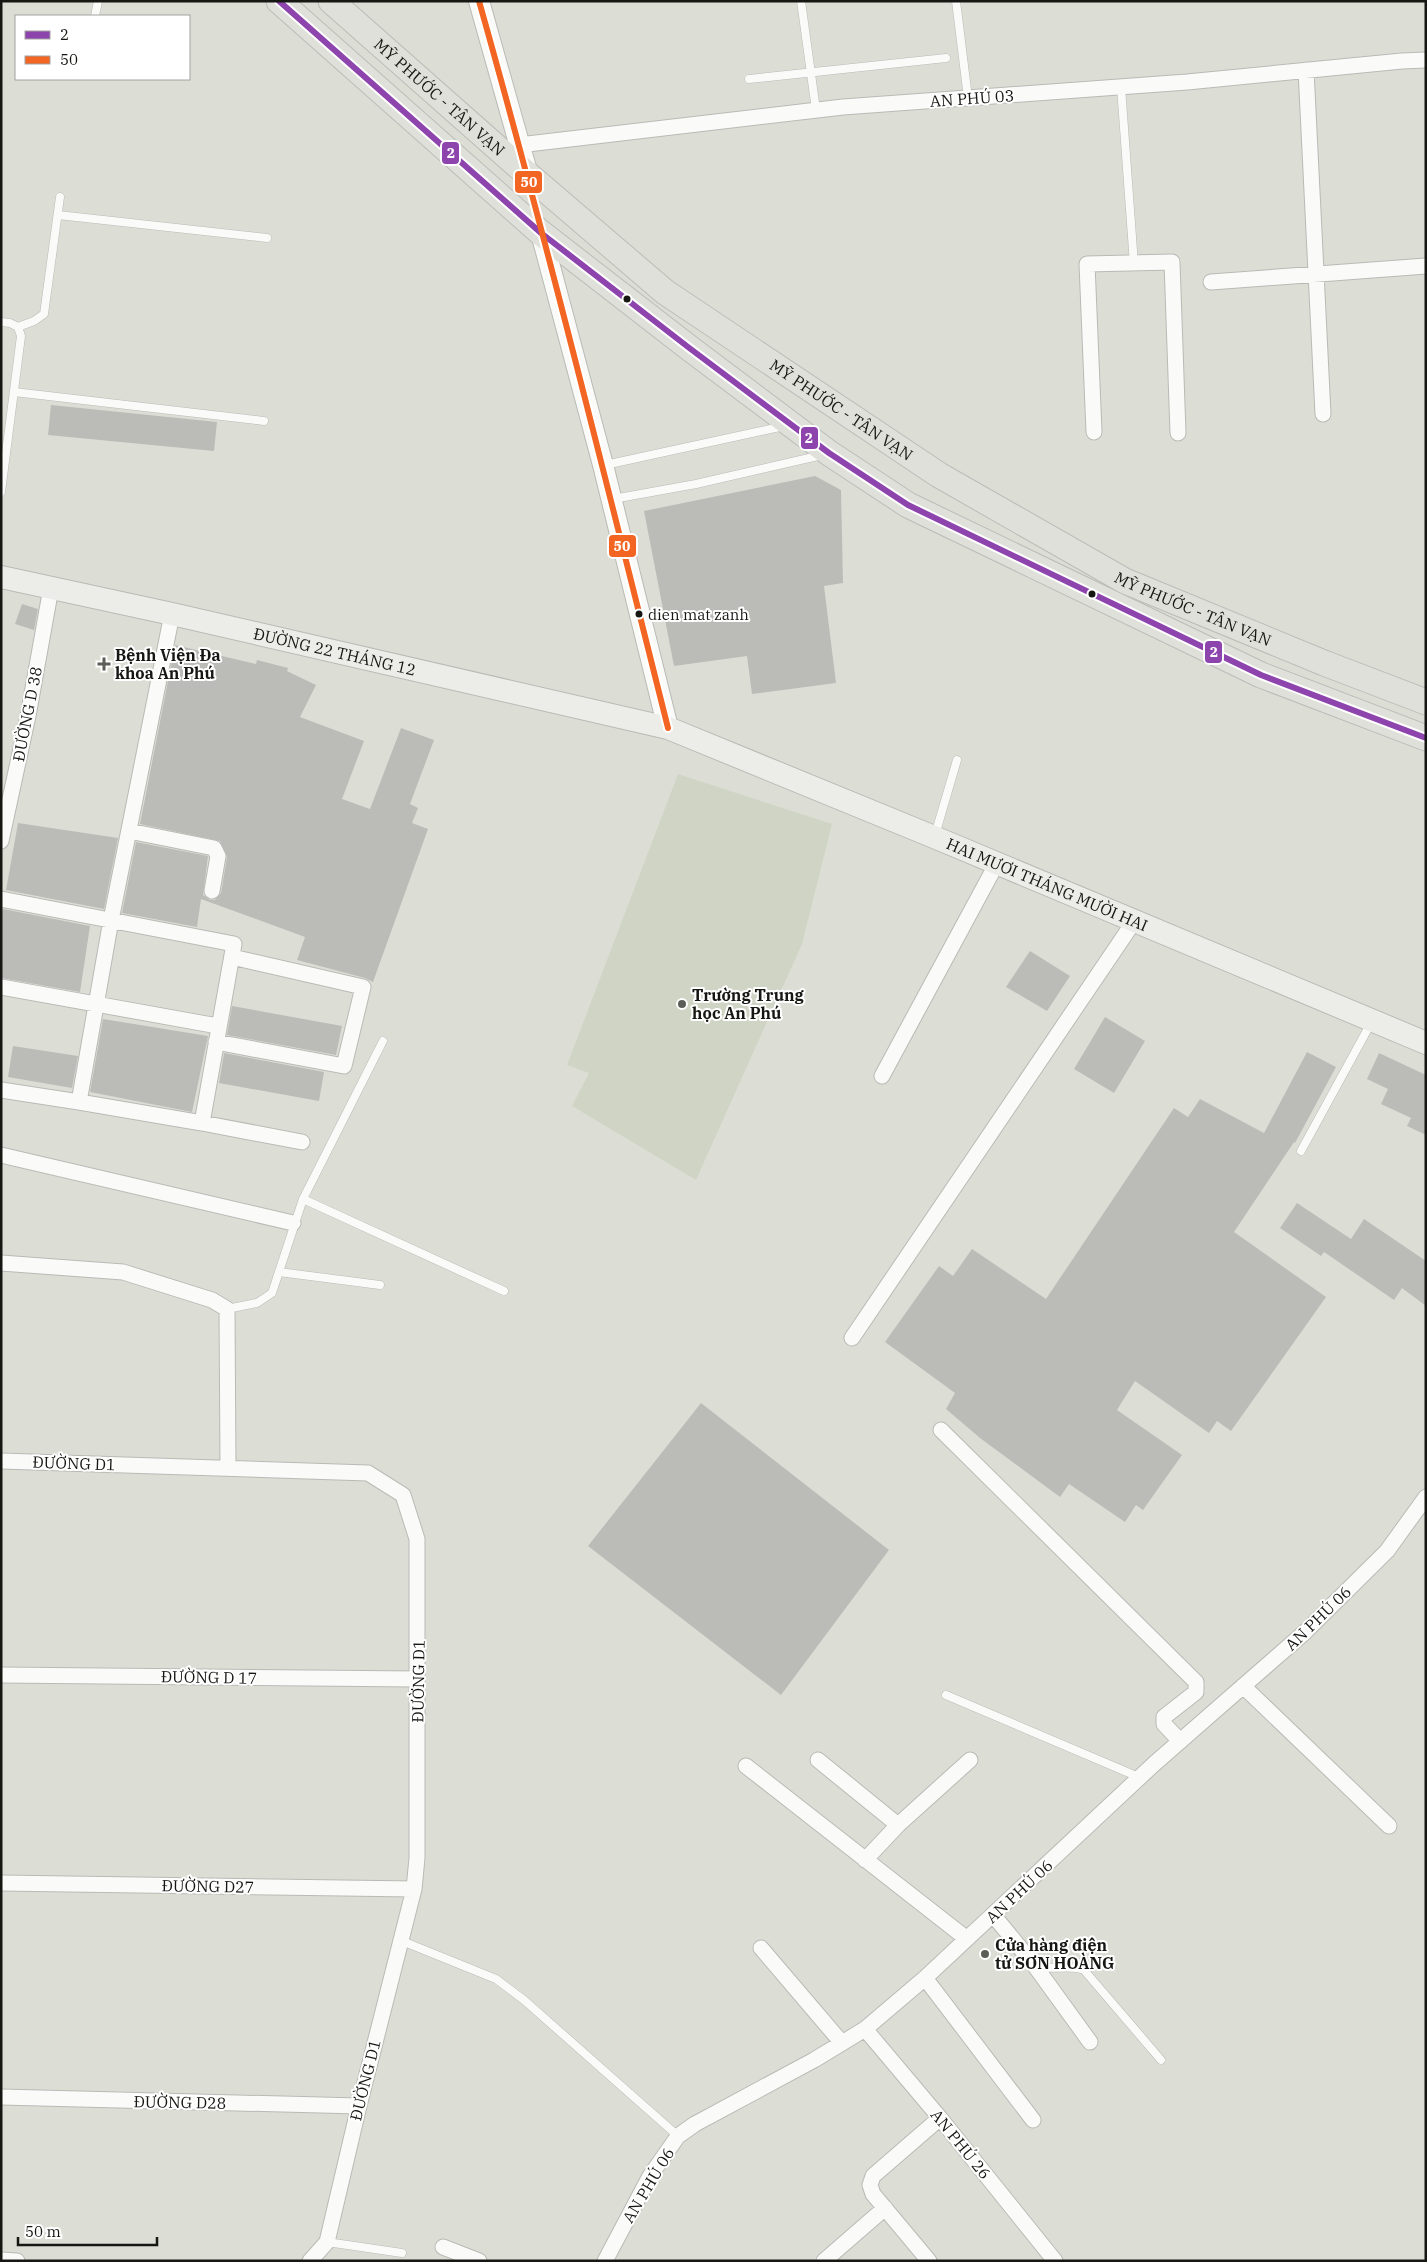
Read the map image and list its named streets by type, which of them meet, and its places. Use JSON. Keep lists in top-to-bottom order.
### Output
{
  "streets": {
    "main road": ["MỸ PHƯỚC - TÂN VẠN", "ĐƯỜNG 22 THÁNG 12", "HAI MƯƠI THÁNG MƯỜI HAI"],
    "street": [
      "AN PHÚ 03",
      "ĐƯỜNG D 38",
      "ĐƯỜNG D1",
      "AN PHÚ 06",
      "ĐƯỜNG D 17",
      "ĐƯỜNG D27",
      "ĐƯỜNG D28",
      "AN PHÚ 26"
    ]
  },
  "crossings": [
    ["ĐƯỜNG 22 THÁNG 12", "ĐƯỜNG D 38"],
    ["ĐƯỜNG 22 THÁNG 12", "HAI MƯƠI THÁNG MƯỜI HAI"],
    ["ĐƯỜNG D1", "ĐƯỜNG D 17"],
    ["ĐƯỜNG D1", "ĐƯỜNG D27"],
    ["ĐƯỜNG D1", "ĐƯỜNG D28"],
    ["AN PHÚ 06", "AN PHÚ 26"]
  ],
  "places": {
    "other": ["dien mat zanh", "Trường Trung học An Phú", "Cửa hàng điện tử SƠN HOÀNG"],
    "health": ["Bệnh Viện Đa khoa An Phú"]
  },
  "lines": ["transit line 2", "transit line 50"],
  "legend": ["2", "50"],
  "scale_bar": "50 m"
}
